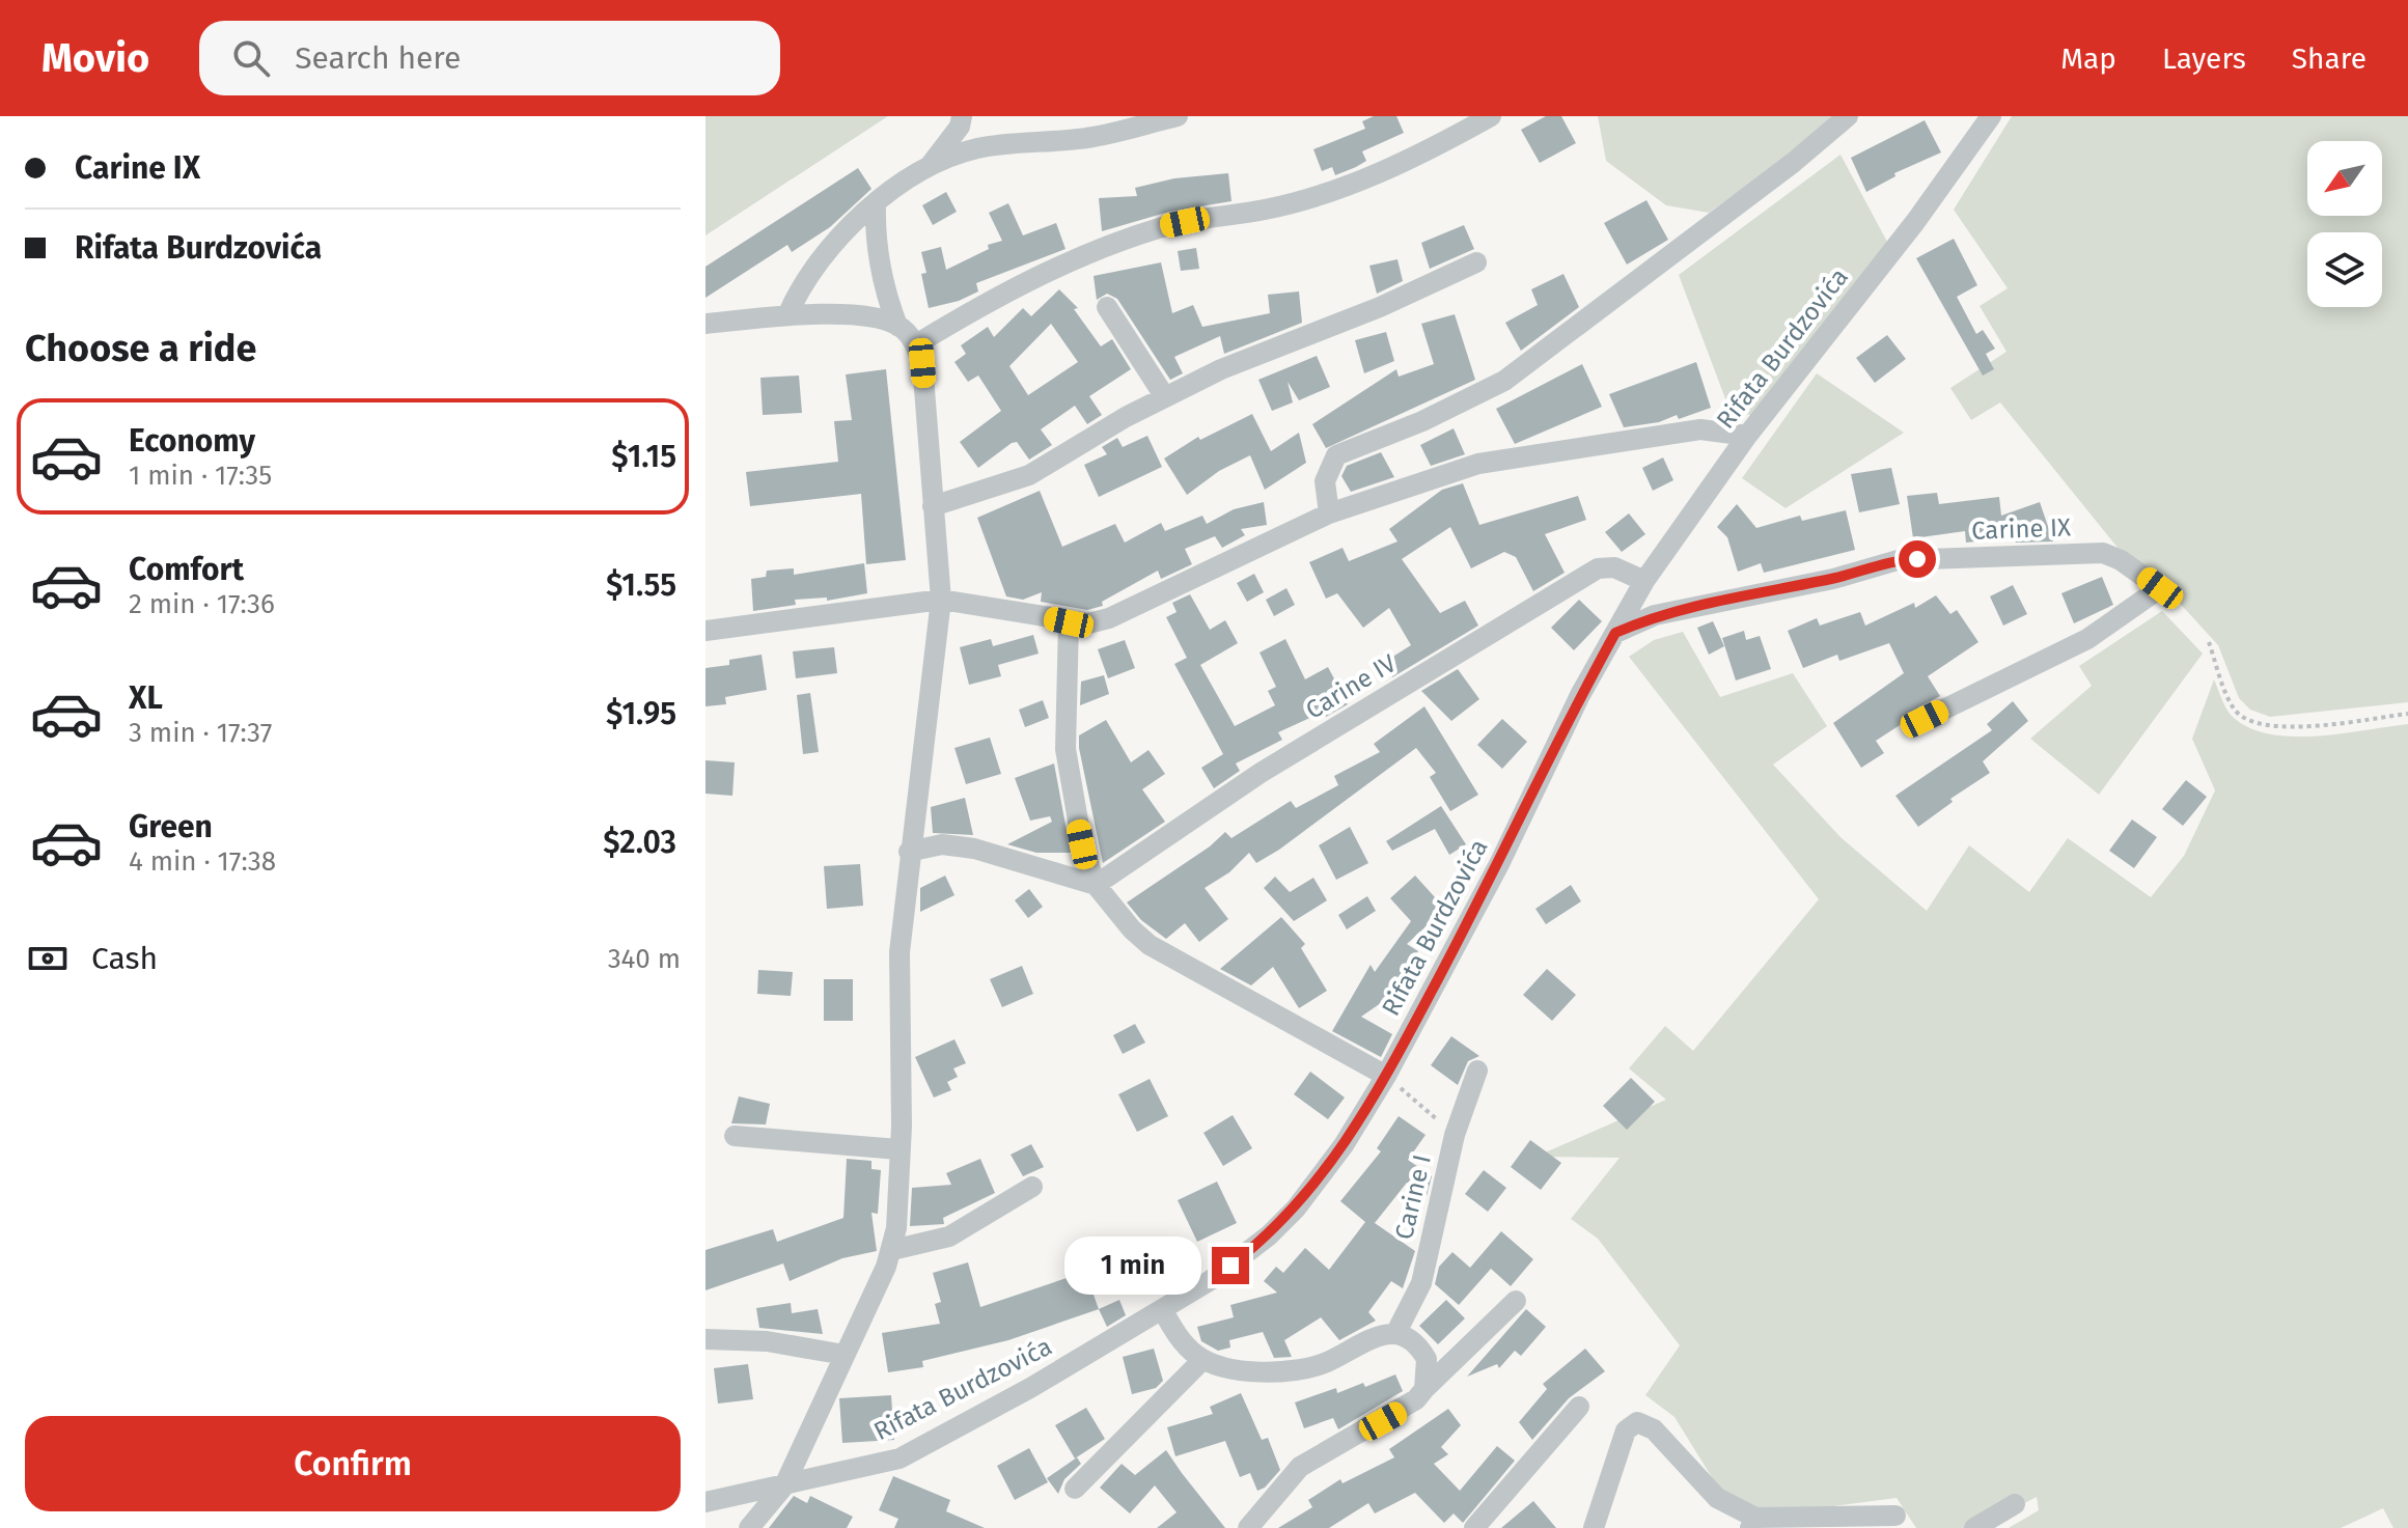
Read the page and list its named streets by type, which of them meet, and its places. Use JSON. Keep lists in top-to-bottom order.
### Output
{
  "streets": {
    "street": [
      "Rifata Burdzovića",
      "Carine IX",
      "Carine IV",
      "Carine I"
    ]
  },
  "crossings": [
    ["Rifata Burdzovića", "Carine IX"],
    ["Rifata Burdzovića", "Carine IV"]
  ],
  "north": "bottom left",
  "page": {
    "header": "Movio",
    "search": "Search here",
    "nav": ["Map", "Layers", "Share"],
    "banner": ["Carine IX", "Rifata Burdzovića"],
    "heading": "Choose a ride",
    "list": [
      {
        "name": "Economy",
        "note": "1 min · 17:35",
        "value": "$1.15"
      },
      {
        "name": "Comfort",
        "note": "2 min · 17:36",
        "value": "$1.55"
      },
      {
        "name": "XL",
        "note": "3 min · 17:37",
        "value": "$1.95"
      },
      {
        "name": "Green",
        "note": "4 min · 17:38",
        "value": "$2.03"
      }
    ],
    "pay": ["Cash", "340 m"],
    "bubble": "1 min",
    "buttons": "Confirm"
  }
}
